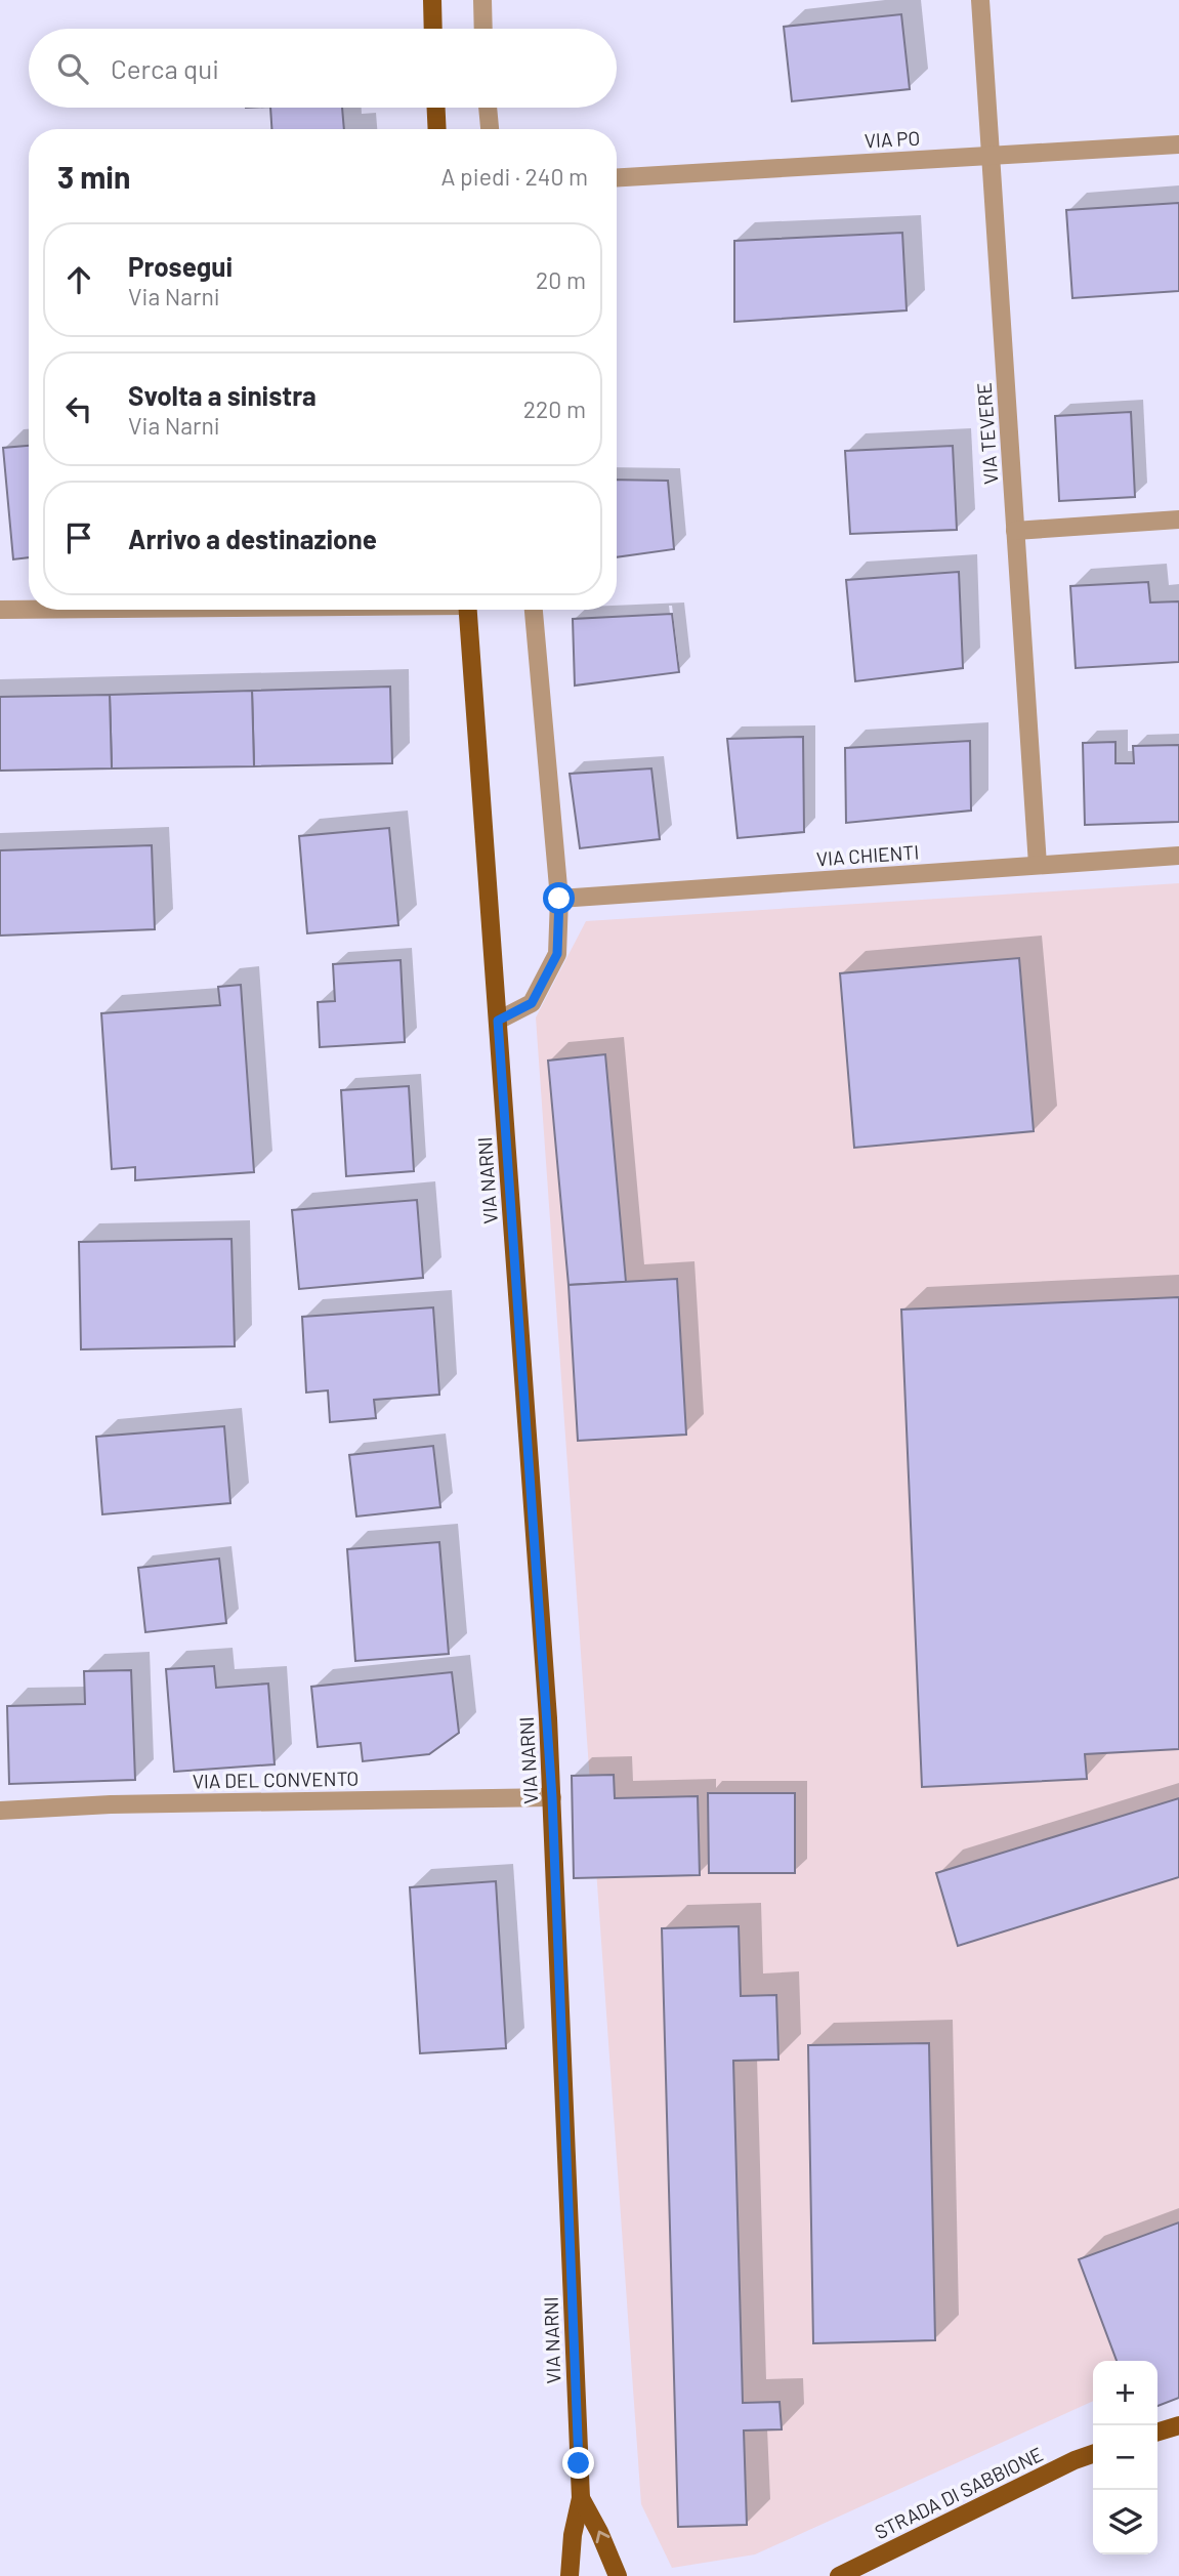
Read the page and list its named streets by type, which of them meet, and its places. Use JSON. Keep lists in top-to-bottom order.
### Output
{
  "streets": {
    "main road": ["VIA NARNI", "STRADA DI SABBIONE"],
    "street": [
      "VIA PO",
      "VIA TEVERE",
      "VIA CHIENTI",
      "VIA DEL CONVENTO"
    ]
  },
  "crossings": [
    ["VIA PO", "VIA TEVERE"],
    ["VIA TEVERE", "VIA CHIENTI"],
    ["VIA NARNI", "VIA DEL CONVENTO"]
  ],
  "page": {
    "search": "Cerca qui",
    "heading": ["3 min", "A piedi · 240 m"],
    "list": [
      ["Prosegui", "Via Narni", "20 m"],
      ["Svolta a sinistra", "Via Narni", "220 m"],
      "Arrivo a destinazione"
    ],
    "map_buttons": ["+", "−"]
  }
}
